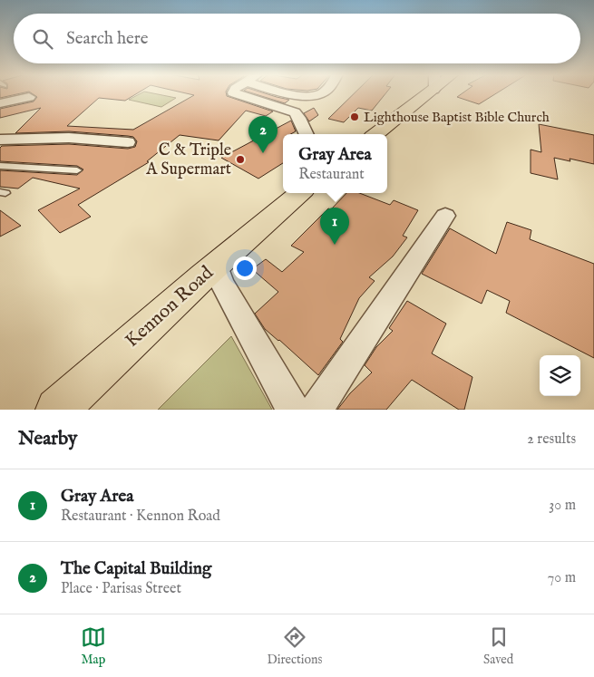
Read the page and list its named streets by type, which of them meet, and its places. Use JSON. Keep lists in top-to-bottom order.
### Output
{
  "streets": {
    "highway": ["Kennon Road"]
  },
  "places": ["Lighthouse Baptist Bible Church", "C & Triple A Supermart"],
  "page": {
    "search": "Search here",
    "pins": ["2", "1"],
    "popup": ["Gray Area", "Restaurant"],
    "heading": ["Nearby", "2 results"],
    "list": [
      {
        "mark": "1",
        "name": "Gray Area",
        "note": "Restaurant · Kennon Road",
        "value": "30 m"
      },
      {
        "mark": "2",
        "name": "The Capital Building",
        "note": "Place · Parisas Street",
        "value": "70 m"
      }
    ],
    "nav": ["Map", "Directions", "Saved"]
  }
}
